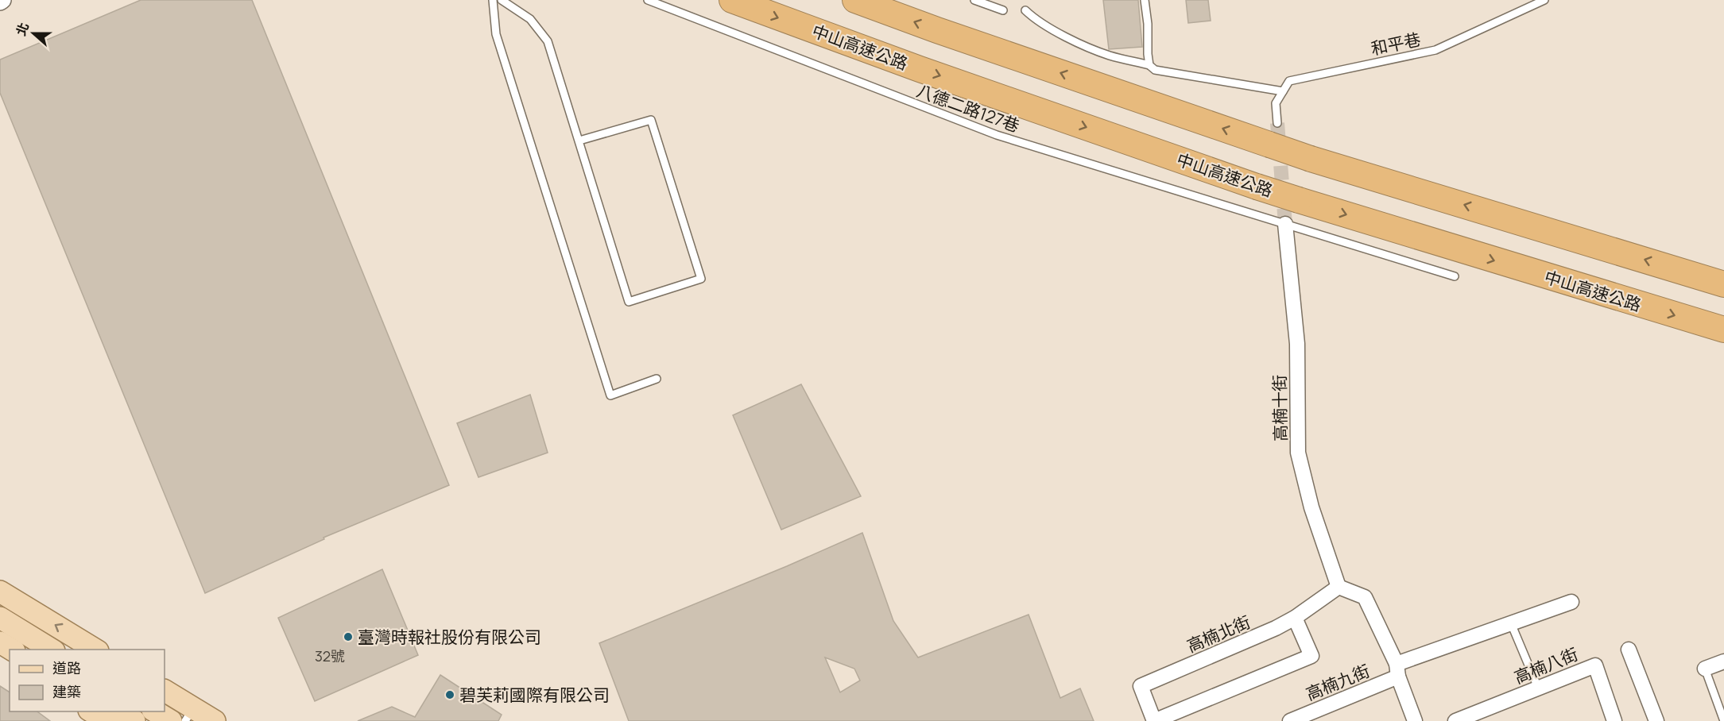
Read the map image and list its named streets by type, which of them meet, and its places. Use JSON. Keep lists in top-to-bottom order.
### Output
{
  "streets": {
    "highway": ["中山高速公路"],
    "street": [
      "高楠十街",
      "高楠北街",
      "高楠八街",
      "高楠九街"
    ],
    "lane": ["和平巷", "八德二路127巷"]
  },
  "crossings": [
    ["八德二路127巷", "高楠十街"],
    ["高楠十街", "高楠北街"]
  ],
  "places": ["臺灣時報社股份有限公司", "碧芙莉國際有限公司"],
  "house_numbers": ["32號"],
  "legend": ["道路", "建築"],
  "north": "left"
}
